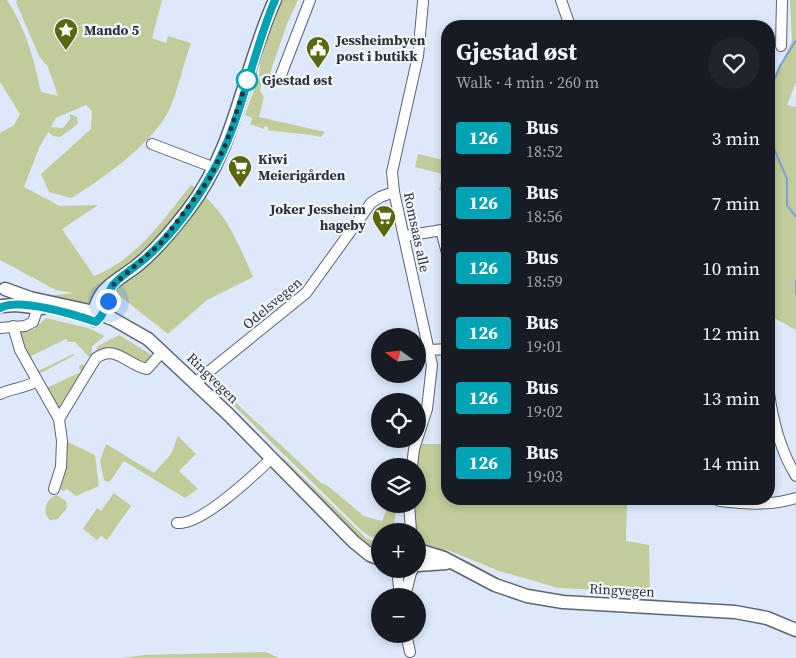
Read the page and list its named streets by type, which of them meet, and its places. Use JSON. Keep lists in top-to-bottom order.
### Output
{
  "streets": {
    "main road": ["Ringvegen"],
    "street": ["Romsaas alle", "Odelsvegen"]
  },
  "crossings": [
    ["Romsaas alle", "Odelsvegen"],
    ["Odelsvegen", "Ringvegen"]
  ],
  "places": {
    "place": ["Mando 5"],
    "public building": ["Jessheimbyen post i butikk"],
    "other": ["Gjestad øst"],
    "supermarket": ["Kiwi Meierigården", "Joker Jessheim hageby"]
  },
  "lines": ["bus line 126"],
  "north": "left",
  "page": {
    "heading": ["Gjestad øst", "Walk · 4 min · 260 m"],
    "list": [
      {
        "mark": "126",
        "name": "Bus",
        "note": "18:52",
        "value": "3 min"
      },
      {
        "mark": "126",
        "name": "Bus",
        "note": "18:56",
        "value": "7 min"
      },
      {
        "mark": "126",
        "name": "Bus",
        "note": "18:59",
        "value": "10 min"
      },
      {
        "mark": "126",
        "name": "Bus",
        "note": "19:01",
        "value": "12 min"
      },
      {
        "mark": "126",
        "name": "Bus",
        "note": "19:02",
        "value": "13 min"
      },
      {
        "mark": "126",
        "name": "Bus",
        "note": "19:03",
        "value": "14 min"
      }
    ],
    "map_buttons": ["+", "−"]
  }
}
